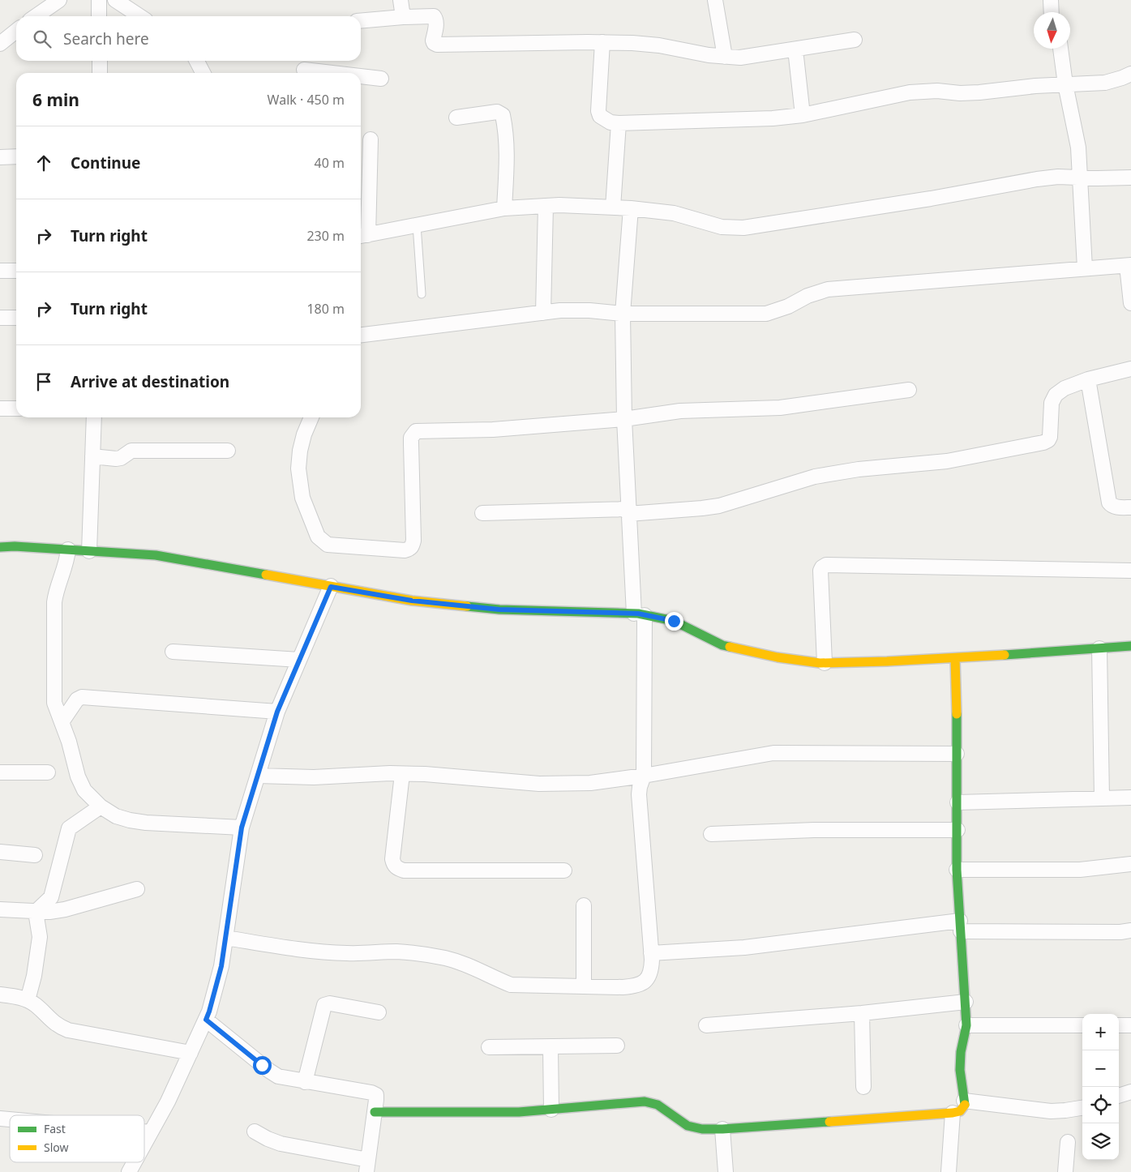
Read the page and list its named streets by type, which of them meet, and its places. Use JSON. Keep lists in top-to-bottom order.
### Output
{
  "legend": ["Fast", "Slow"],
  "north": "bottom",
  "page": {
    "search": "Search here",
    "heading": ["6 min", "Walk · 450 m"],
    "list": [
      ["Continue", "40 m"],
      ["Turn right", "230 m"],
      ["Turn right", "180 m"],
      "Arrive at destination"
    ],
    "map_buttons": ["+", "−"]
  }
}
